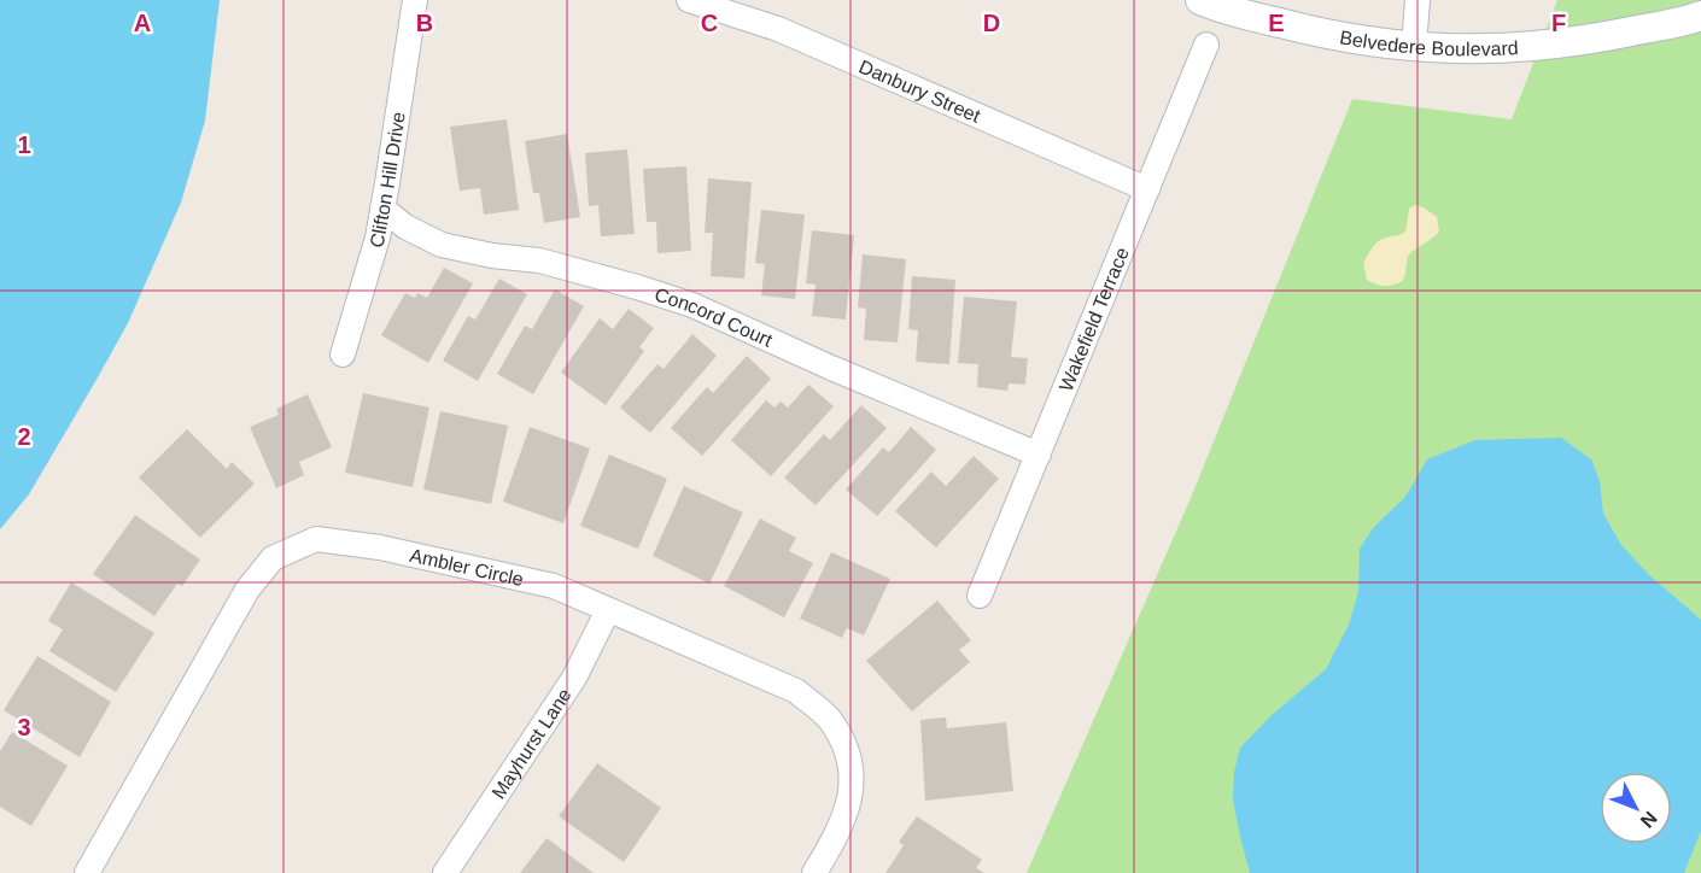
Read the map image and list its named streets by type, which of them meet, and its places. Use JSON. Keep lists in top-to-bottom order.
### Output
{
  "streets": {
    "street": [
      "Belvedere Boulevard",
      "Danbury Street",
      "Clifton Hill Drive",
      "Concord Court",
      "Wakefield Terrace",
      "Ambler Circle",
      "Mayhurst Lane"
    ]
  },
  "crossings": [
    ["Danbury Street", "Wakefield Terrace"],
    ["Clifton Hill Drive", "Concord Court"],
    ["Concord Court", "Wakefield Terrace"],
    ["Ambler Circle", "Mayhurst Lane"]
  ],
  "north": "bottom right",
  "grid": {
    "columns": [
      "A",
      "B",
      "C",
      "D",
      "E",
      "F"
    ],
    "rows": ["1", "2", "3"]
  }
}
